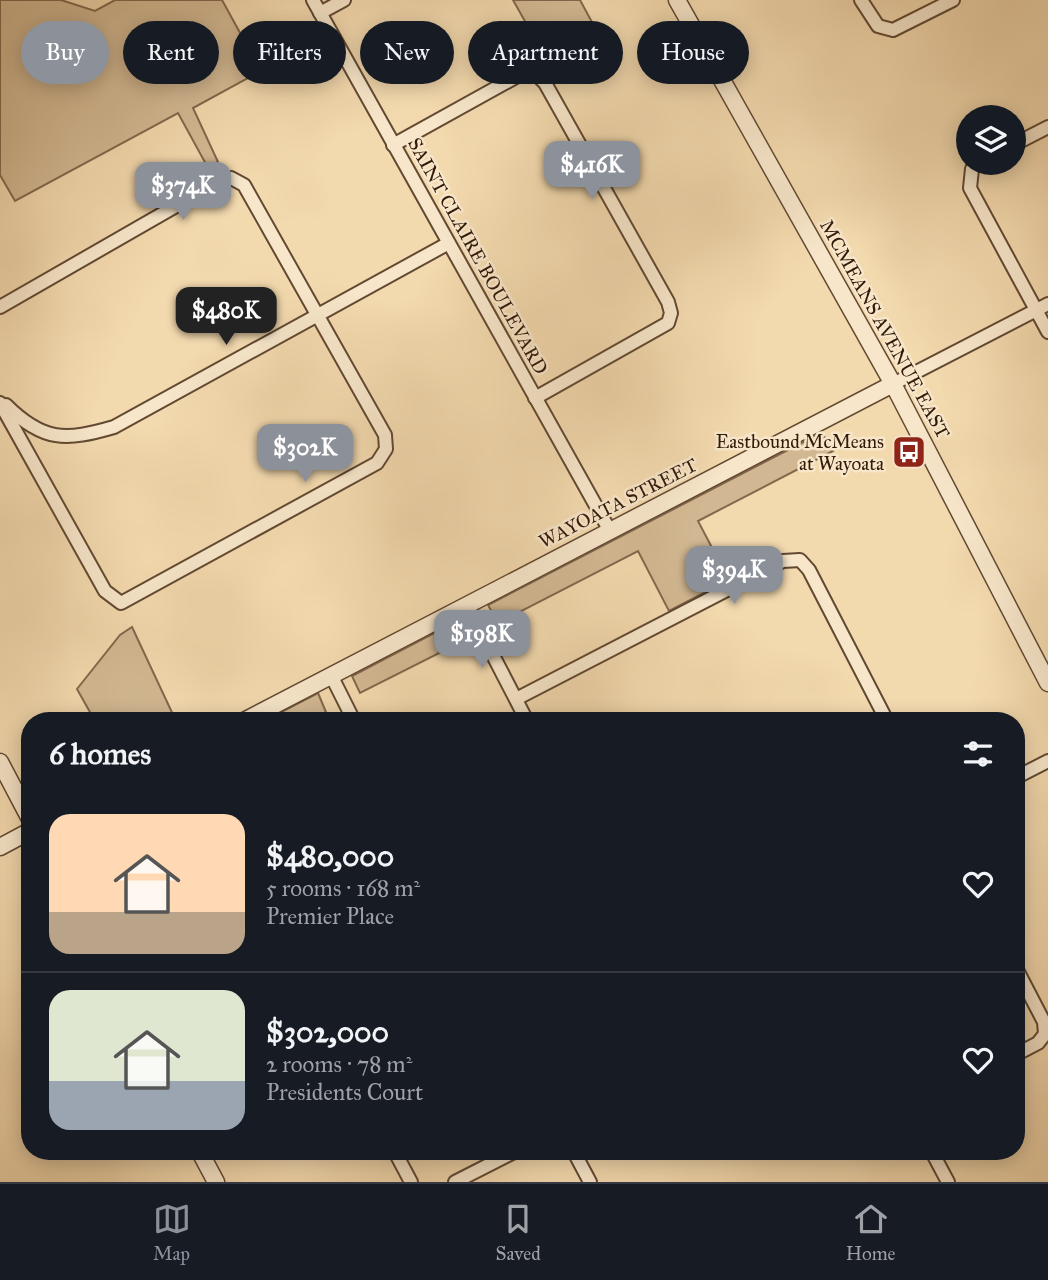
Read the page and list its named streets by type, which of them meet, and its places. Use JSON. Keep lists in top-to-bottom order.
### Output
{
  "streets": {
    "street": ["SAINT CLAIRE BOULEVARD", "MCMEANS AVENUE EAST", "WAYOATA STREET"]
  },
  "crossings": [
    ["SAINT CLAIRE BOULEVARD", "WAYOATA STREET"],
    ["MCMEANS AVENUE EAST", "WAYOATA STREET"]
  ],
  "places": {
    "bus stop": ["Eastbound McMeans at Wayoata"]
  },
  "page": {
    "chip": [
      "Buy",
      "Rent",
      "Filters",
      "New",
      "Apartment",
      "House"
    ],
    "price": [
      "$416K",
      "$374K",
      "$480K",
      "$302K",
      "$394K",
      "$198K"
    ],
    "heading": "6 homes",
    "list": [
      {
        "name": "$480,000",
        "note": "5 rooms · 168 m² · Premier Place"
      },
      {
        "name": "$302,000",
        "note": "2 rooms · 78 m² · Presidents Court"
      }
    ],
    "tabs": ["Map", "Saved", "Home"]
  }
}
